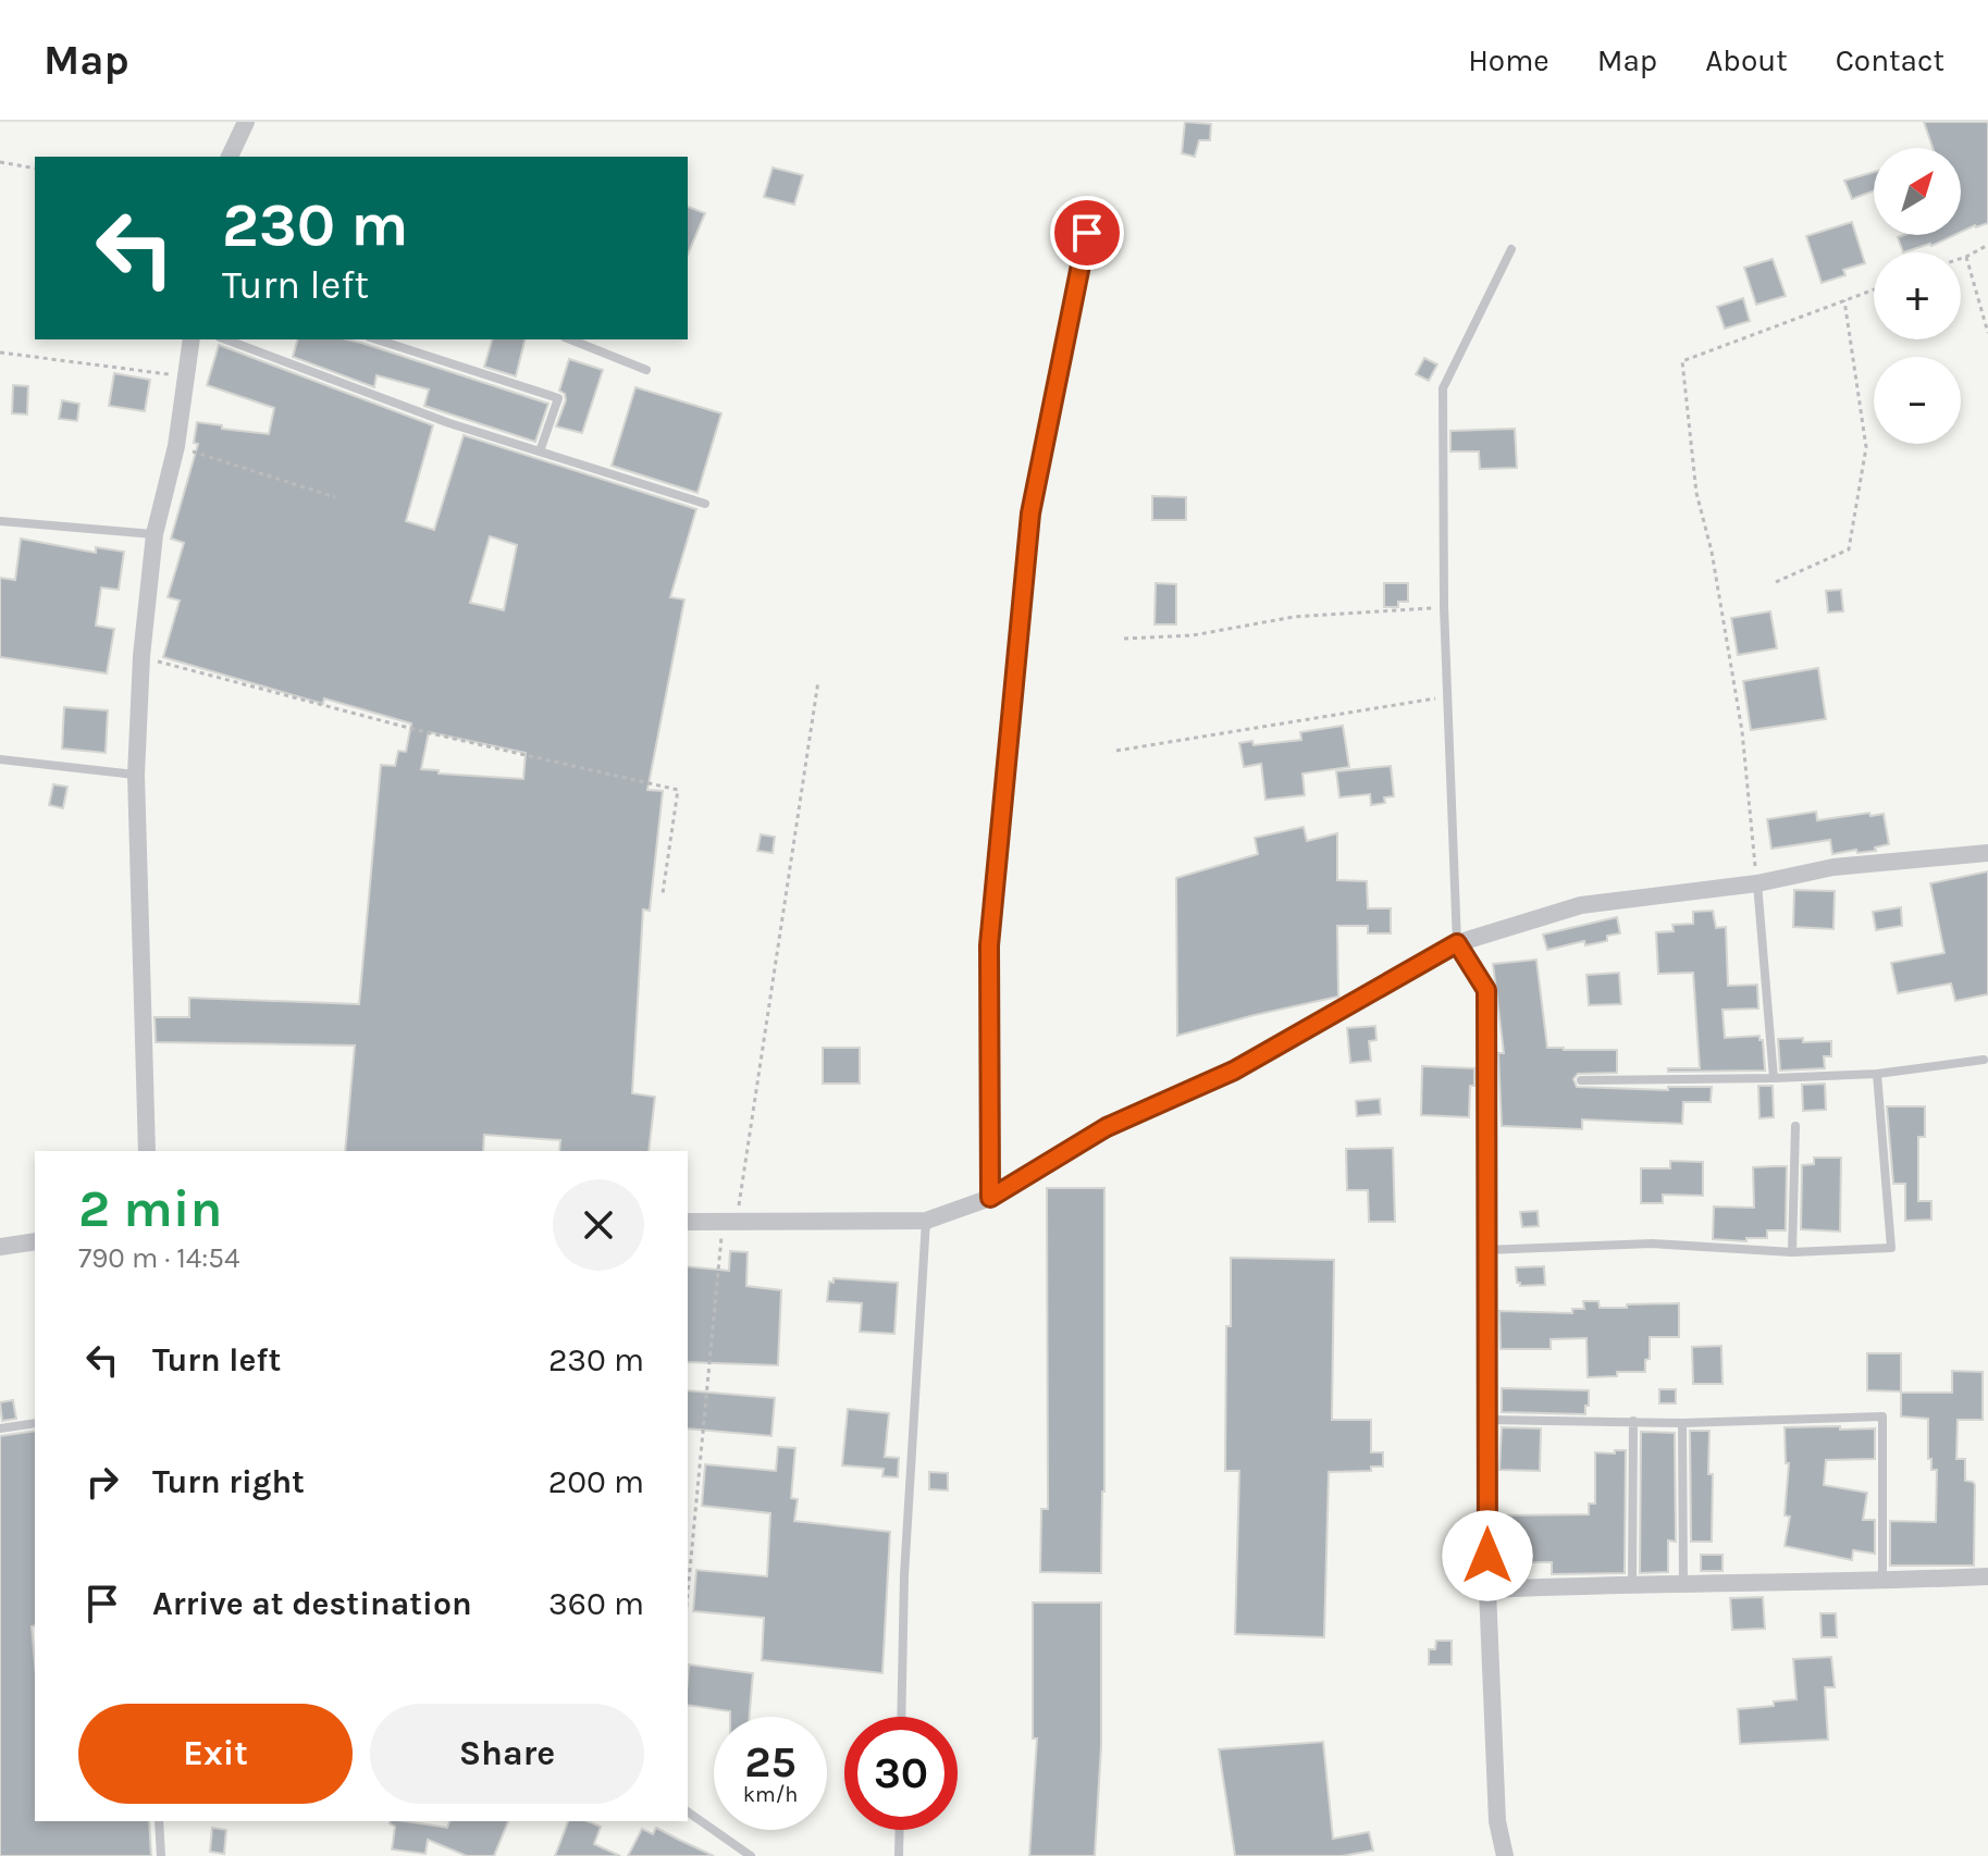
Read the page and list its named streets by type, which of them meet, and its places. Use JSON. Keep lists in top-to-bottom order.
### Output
{
  "north": "top right",
  "page": {
    "header": "Map",
    "nav": [
      "Home",
      "Map",
      "About",
      "Contact"
    ],
    "map_buttons": ["+", "−"],
    "turn": ["230 m", "Turn left"],
    "heading": ["2 min", "790 m · 14:54"],
    "list": [
      {
        "name": "Turn left",
        "value": "230 m"
      },
      {
        "name": "Turn right",
        "value": "200 m"
      },
      {
        "name": "Arrive at destination",
        "value": "360 m"
      }
    ],
    "buttons": ["Exit", "Share"],
    "speed": "25 km/h",
    "limit": "30"
  }
}
